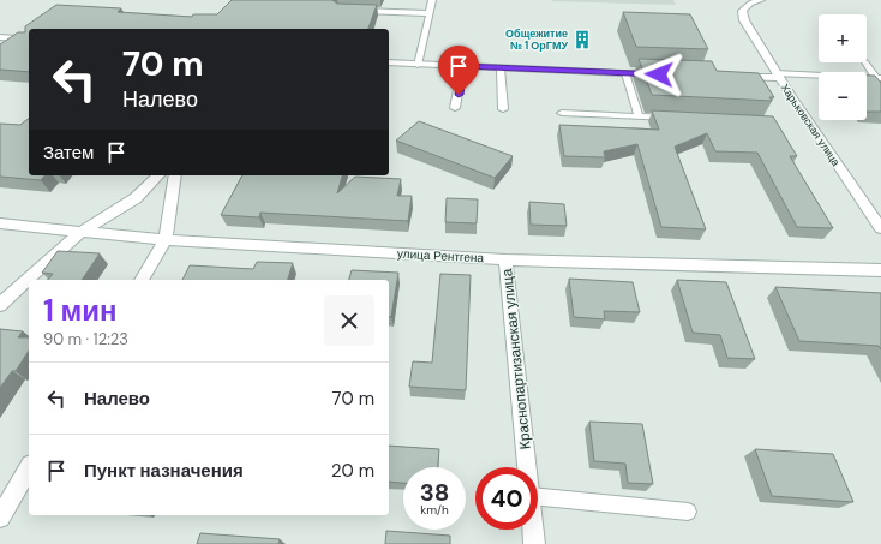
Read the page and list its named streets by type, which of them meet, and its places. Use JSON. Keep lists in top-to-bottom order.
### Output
{
  "streets": {
    "street": ["Харьковская улица", "улица Рентгена", "Краснопартизанская улица"]
  },
  "crossings": [
    ["улица Рентгена", "Краснопартизанская улица"]
  ],
  "places": {
    "building": ["Общежитие № 1 ОрГМУ"]
  },
  "page": {
    "map_buttons": ["+", "−"],
    "turn": ["70 m", "Налево"],
    "then": "Затем",
    "heading": ["1 мин", "90 m · 12:23"],
    "list": [
      {
        "name": "Налево",
        "value": "70 m"
      },
      {
        "name": "Пункт назначения",
        "value": "20 m"
      }
    ],
    "speed": "38 km/h",
    "limit": "40"
  }
}
